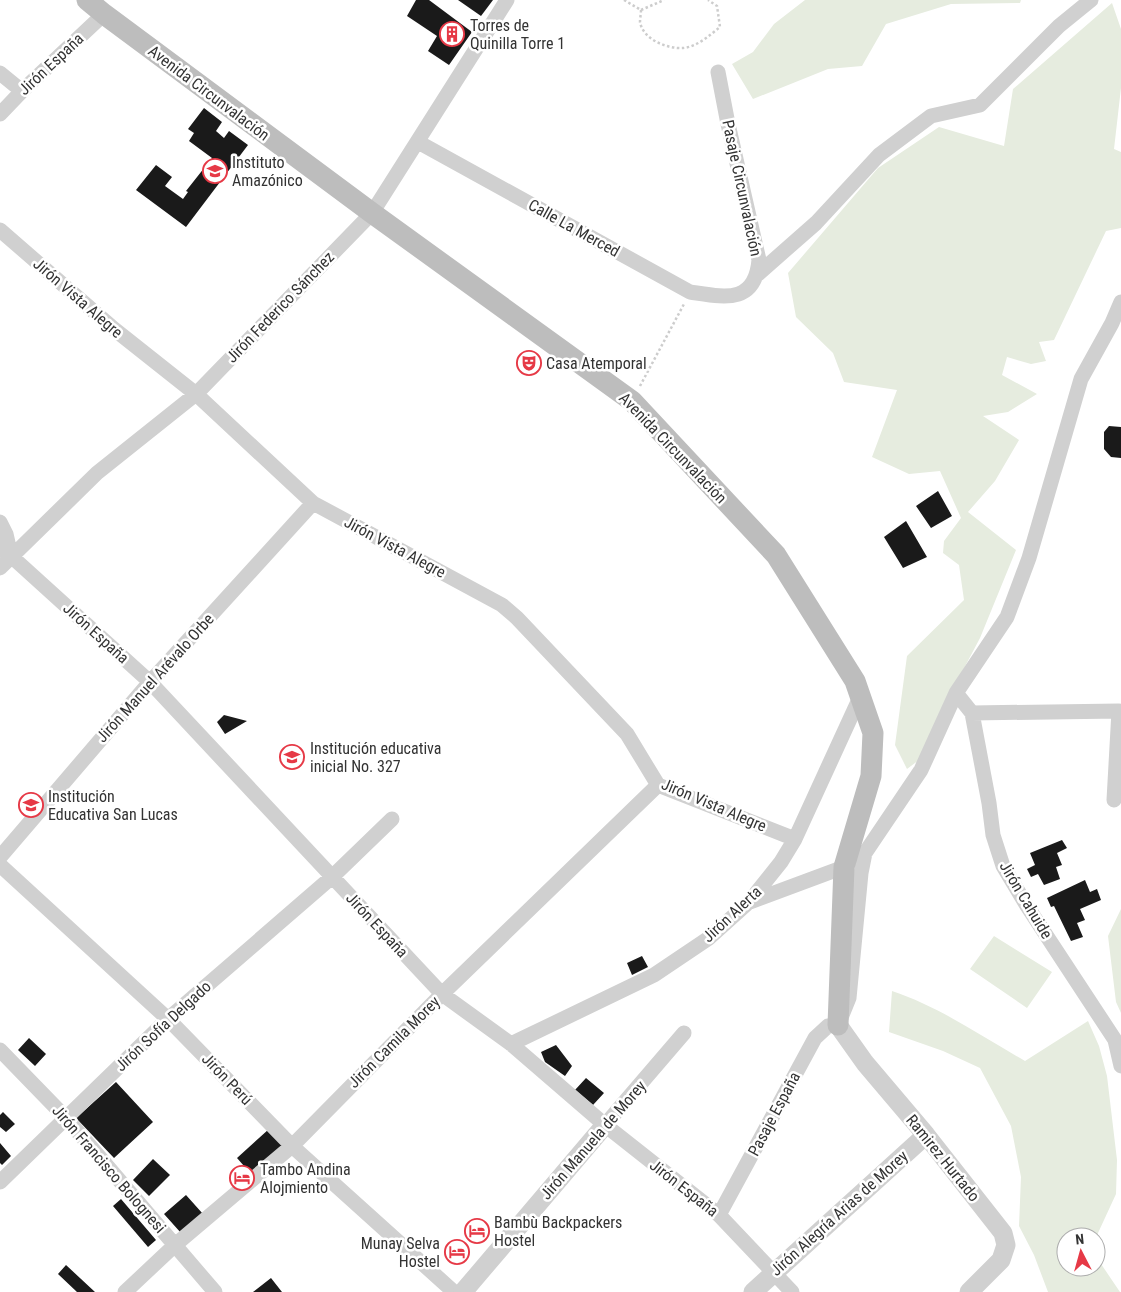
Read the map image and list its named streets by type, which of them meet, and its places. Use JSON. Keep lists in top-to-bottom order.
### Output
{
  "streets": {
    "main road": ["Avenida Circunvalación"],
    "street": [
      "Jirón España",
      "Pasaje Circunvalación",
      "Calle La Merced",
      "Jirón Vista Alegre",
      "Jirón Federico Sánchez",
      "Jirón Manuel Arévalo Orbe",
      "Jirón Cahuide",
      "Jirón Alerta",
      "Jirón Sofía Delgado",
      "Jirón Camila Morey",
      "Jirón Perú",
      "Pasaje España",
      "Jirón Manuela de Morey",
      "Ramirez Hurtado",
      "Jirón Francisco Bolognesi",
      "Jirón Alegría Arias de Morey"
    ]
  },
  "crossings": [
    ["Jirón España", "Avenida Circunvalación"],
    ["Jirón España", "Jirón Federico Sánchez"],
    ["Jirón España", "Jirón Manuel Arévalo Orbe"],
    ["Jirón España", "Jirón Alerta"],
    ["Jirón España", "Jirón Sofía Delgado"],
    ["Jirón España", "Jirón Camila Morey"],
    ["Jirón España", "Pasaje España"],
    ["Jirón España", "Jirón Manuela de Morey"],
    ["Jirón España", "Jirón Alegría Arias de Morey"],
    ["Avenida Circunvalación", "Jirón Federico Sánchez"],
    ["Avenida Circunvalación", "Jirón Alerta"],
    ["Avenida Circunvalación", "Pasaje España"],
    ["Avenida Circunvalación", "Ramirez Hurtado"],
    ["Pasaje Circunvalación", "Calle La Merced"],
    ["Calle La Merced", "Jirón Federico Sánchez"],
    ["Jirón Vista Alegre", "Jirón Federico Sánchez"],
    ["Jirón Vista Alegre", "Jirón Manuel Arévalo Orbe"],
    ["Jirón Vista Alegre", "Jirón Alerta"],
    ["Jirón Vista Alegre", "Jirón Camila Morey"],
    ["Jirón Sofía Delgado", "Jirón Perú"],
    ["Jirón Sofía Delgado", "Jirón Francisco Bolognesi"],
    ["Jirón Camila Morey", "Jirón Perú"],
    ["Jirón Camila Morey", "Jirón Francisco Bolognesi"],
    ["Pasaje España", "Ramirez Hurtado"],
    ["Ramirez Hurtado", "Jirón Alegría Arias de Morey"]
  ],
  "places": {
    "building": ["Torres de Quinilla Torre 1"],
    "school or university": ["Instituto Amazónico", "Institución educativa inicial No. 327", "Institución Educativa San Lucas"],
    "theatre": ["Casa Atemporal"],
    "hotel": ["Tambo Andina Alojmiento", "Bambù Backpackers Hostel", "Munay Selva Hostel"]
  },
  "north": "top"
}
